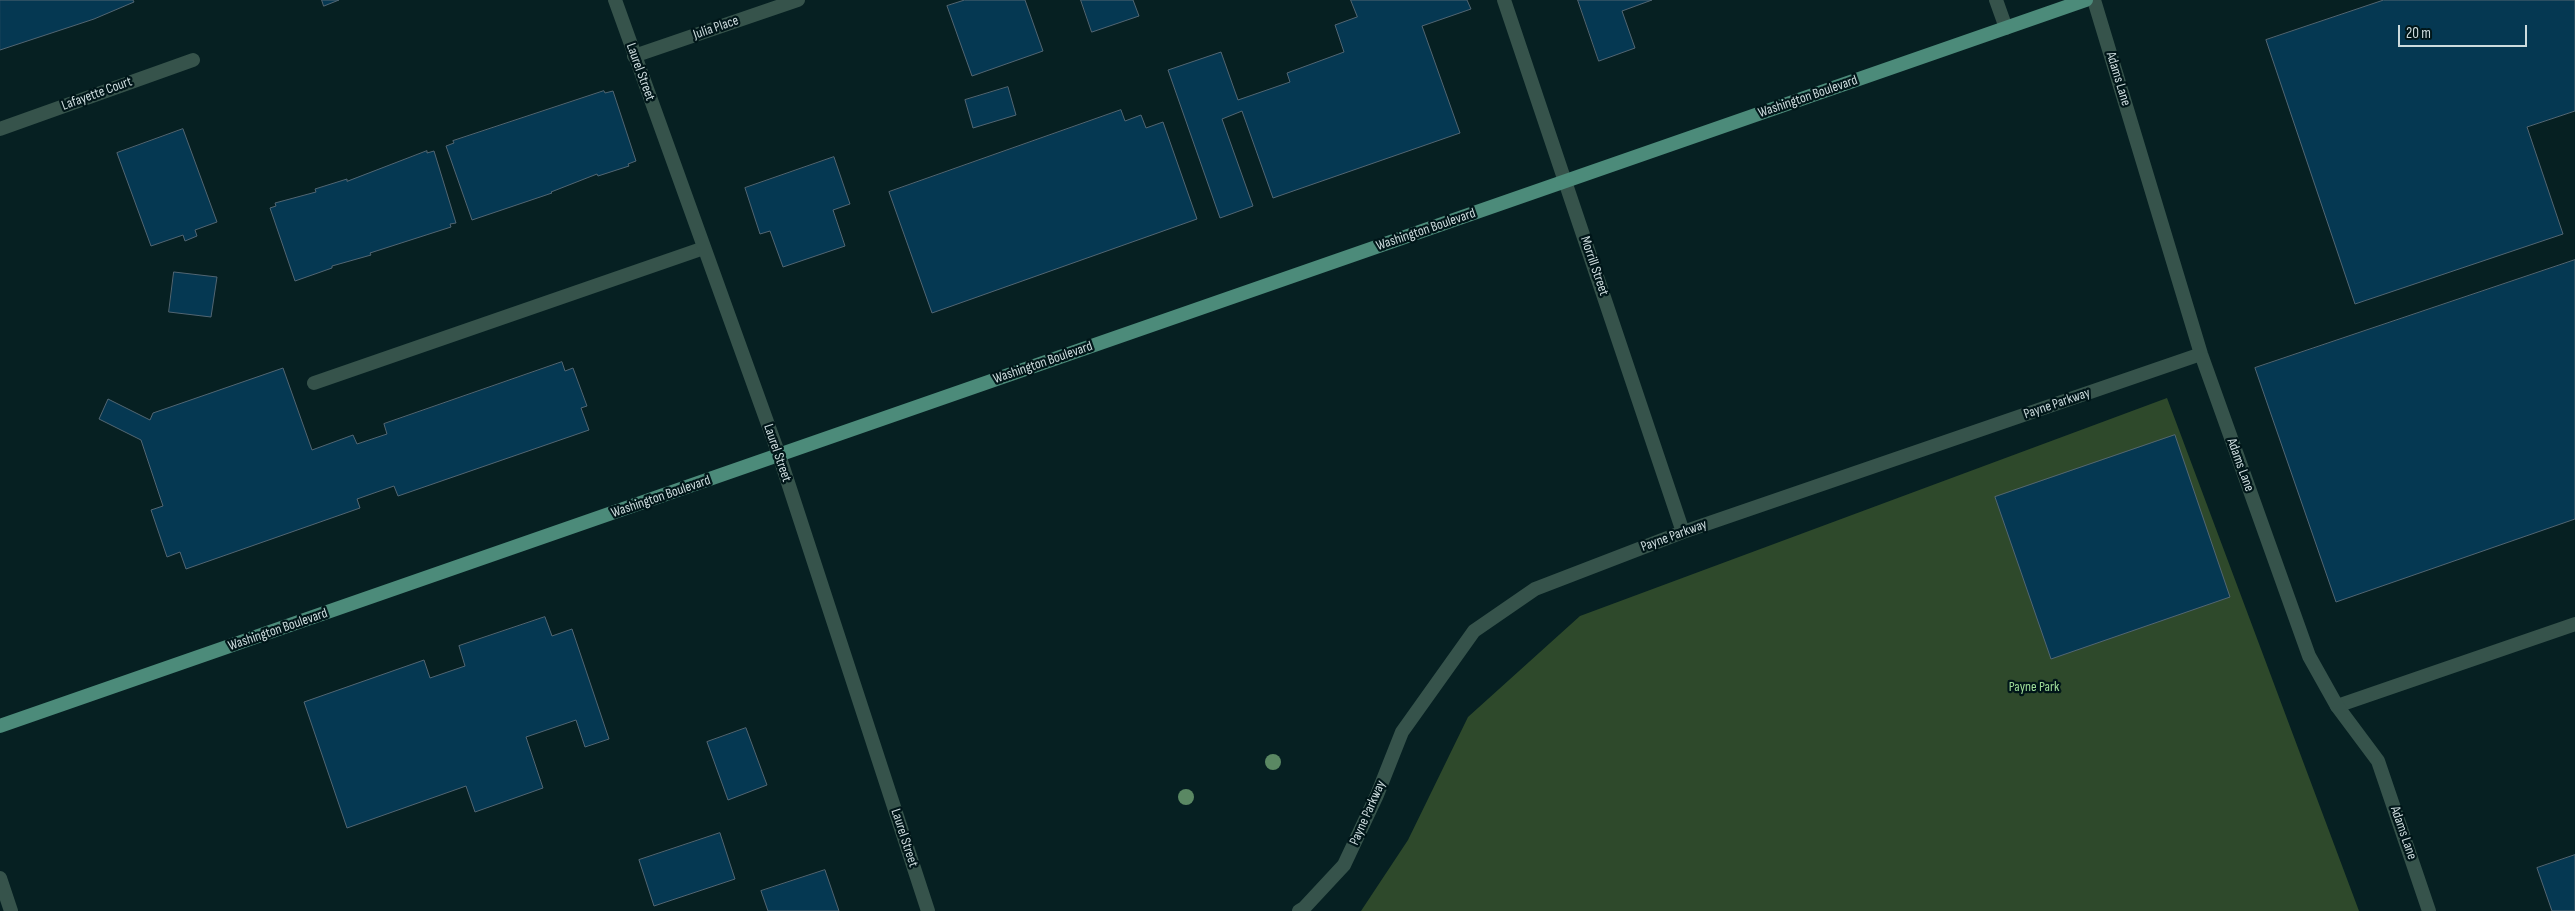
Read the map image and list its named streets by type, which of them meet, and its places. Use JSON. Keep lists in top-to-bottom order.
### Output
{
  "streets": {
    "main road": ["Washington Boulevard"],
    "street": [
      "Julia Place",
      "Laurel Street",
      "Adams Lane",
      "Lafayette Court",
      "Morrill Street",
      "Payne Parkway"
    ]
  },
  "crossings": [
    ["Julia Place", "Laurel Street"],
    ["Laurel Street", "Washington Boulevard"],
    ["Adams Lane", "Payne Parkway"],
    ["Washington Boulevard", "Morrill Street"],
    ["Morrill Street", "Payne Parkway"]
  ],
  "parks": ["Payne Park"],
  "scale_bar": "20 m"
}
